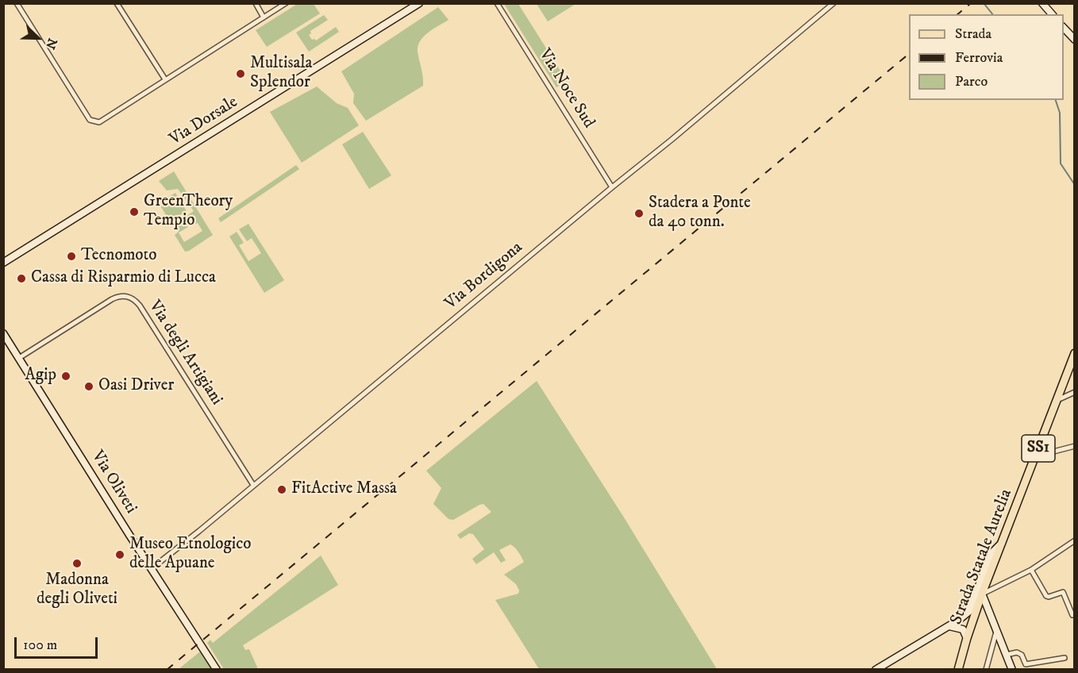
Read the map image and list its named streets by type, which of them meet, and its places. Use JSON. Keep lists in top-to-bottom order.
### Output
{
  "streets": {
    "main road": [
      "Via Dorsale",
      "SS1",
      "Via Oliveti",
      "Strada Statale Aurelia"
    ],
    "street": ["Via Noce Sud", "Via Bordigona", "Via degli Artigiani"]
  },
  "crossings": [
    ["Via Noce Sud", "Via Bordigona"],
    ["Via Bordigona", "Via degli Artigiani"],
    ["Via Bordigona", "Via Oliveti"],
    ["Via degli Artigiani", "Via Oliveti"]
  ],
  "places": [
    "Multisala Splendor",
    "GreenTheory Tempio",
    "Stadera a Ponte da 40 tonn.",
    "Tecnomoto",
    "Cassa di Risparmio di Lucca",
    "Agip",
    "Oasi Driver",
    "FitActive Massa",
    "Museo Etnologico delle Apuane",
    "Madonna degli Oliveti"
  ],
  "legend": ["Strada", "Ferrovia", "Parco"],
  "scale_bar": "100 m",
  "north": "bottom right"
}
